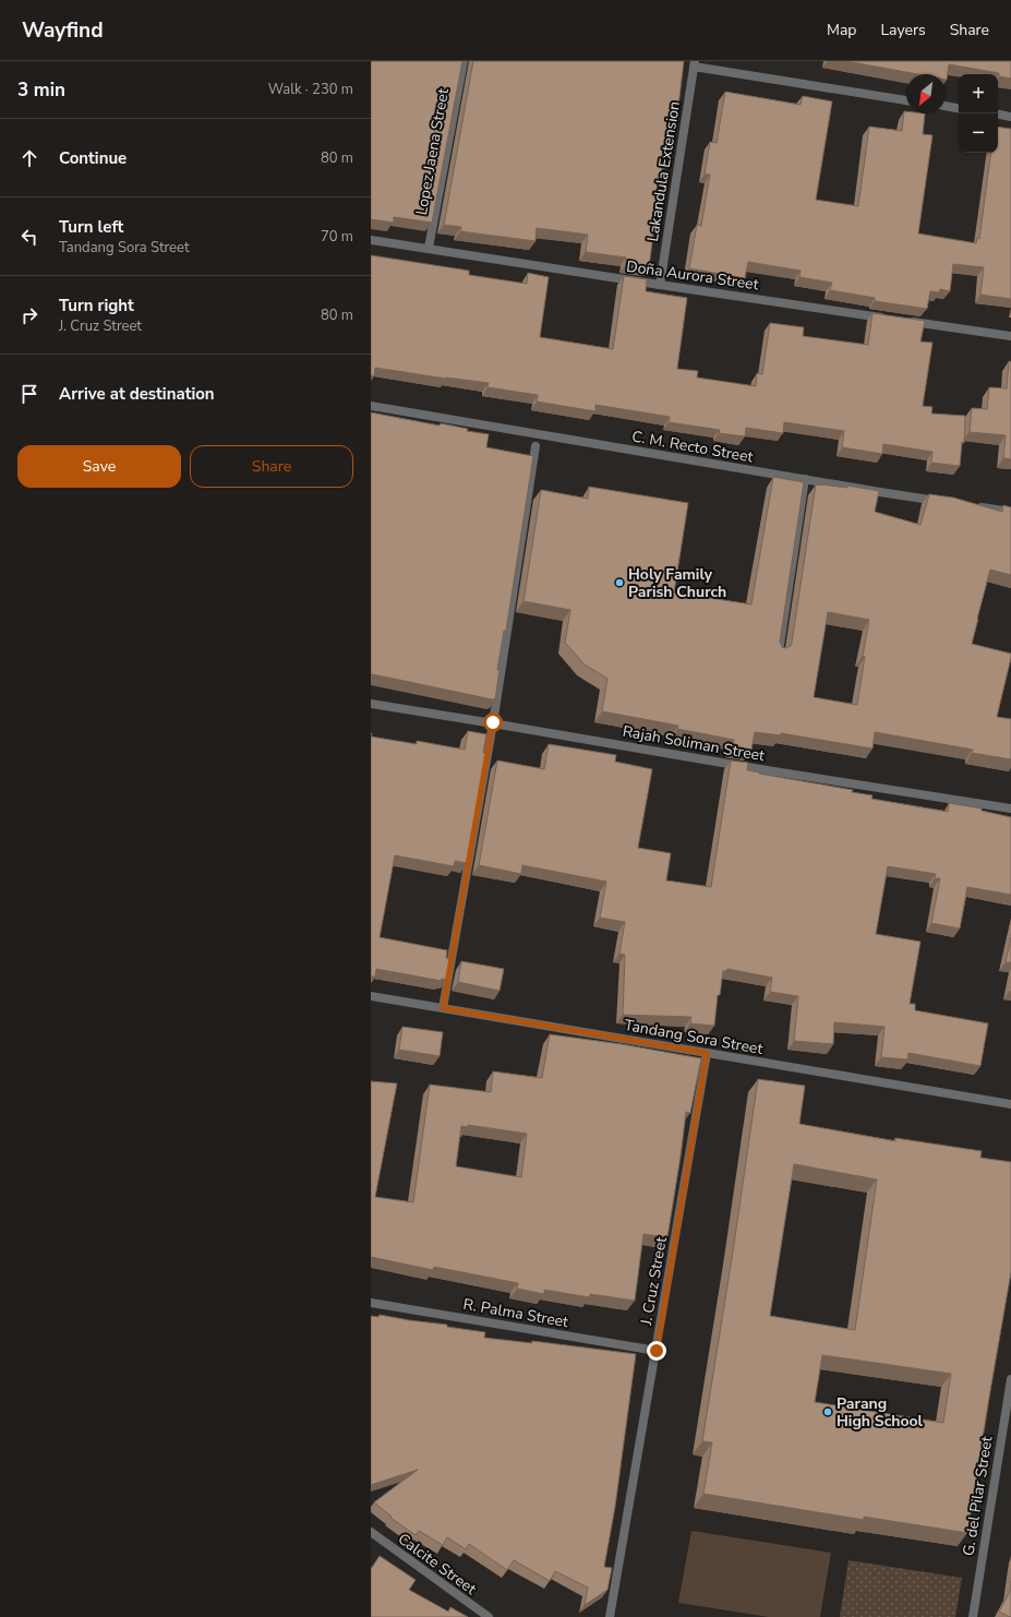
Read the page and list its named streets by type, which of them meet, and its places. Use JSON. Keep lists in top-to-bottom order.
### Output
{
  "streets": {
    "street": [
      "Lopez Jaena Street",
      "Lakandula Extension",
      "Doña Aurora Street",
      "C. M. Recto Street",
      "Rajah Soliman Street",
      "Tandang Sora Street",
      "J. Cruz Street",
      "R. Palma Street",
      "G. del Pilar Street",
      "Calcite Street"
    ]
  },
  "crossings": [
    ["Lopez Jaena Street", "Doña Aurora Street"],
    ["Lakandula Extension", "Doña Aurora Street"],
    ["Tandang Sora Street", "J. Cruz Street"],
    ["J. Cruz Street", "R. Palma Street"]
  ],
  "places": ["Holy Family Parish Church", "Parang High School"],
  "north": "bottom left",
  "page": {
    "header": "Wayfind",
    "nav": ["Map", "Layers", "Share"],
    "heading": ["3 min", "Walk · 230 m"],
    "map_buttons": ["+", "−"],
    "list": [
      ["Continue", "80 m"],
      ["Turn left", "Tandang Sora Street", "70 m"],
      ["Turn right", "J. Cruz Street", "80 m"],
      "Arrive at destination"
    ],
    "buttons": ["Save", "Share"]
  }
}
